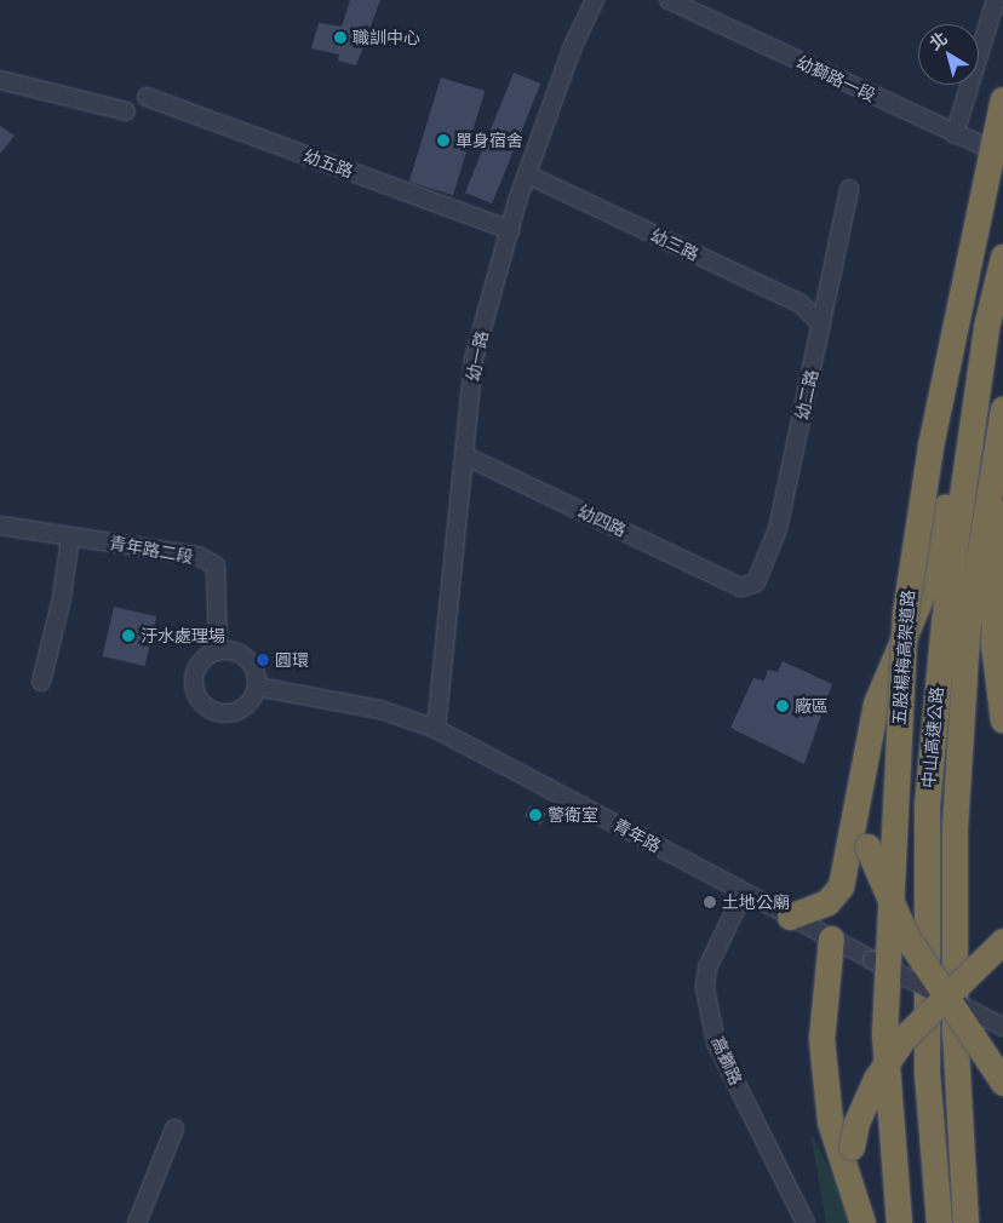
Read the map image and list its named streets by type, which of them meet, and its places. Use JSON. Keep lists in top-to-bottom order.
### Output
{
  "streets": {
    "highway": ["五股楊梅高架道路", "中山高速公路"],
    "street": [
      "幼獅路一段",
      "幼五路",
      "幼三路",
      "幼一路",
      "幼二路",
      "幼四路",
      "青年路二段",
      "青年路",
      "高獅路"
    ]
  },
  "crossings": [
    ["幼五路", "幼一路"],
    ["幼三路", "幼一路"],
    ["幼三路", "幼二路"],
    ["幼一路", "幼四路"],
    ["幼一路", "青年路"],
    ["幼二路", "幼四路"],
    ["青年路二段", "青年路"],
    ["青年路", "高獅路"]
  ],
  "places": [
    "職訓中心",
    "單身宿舍",
    "汙水處理場",
    "圓環",
    "廠區",
    "警衛室",
    "土地公廟"
  ],
  "north": "top left"
}
